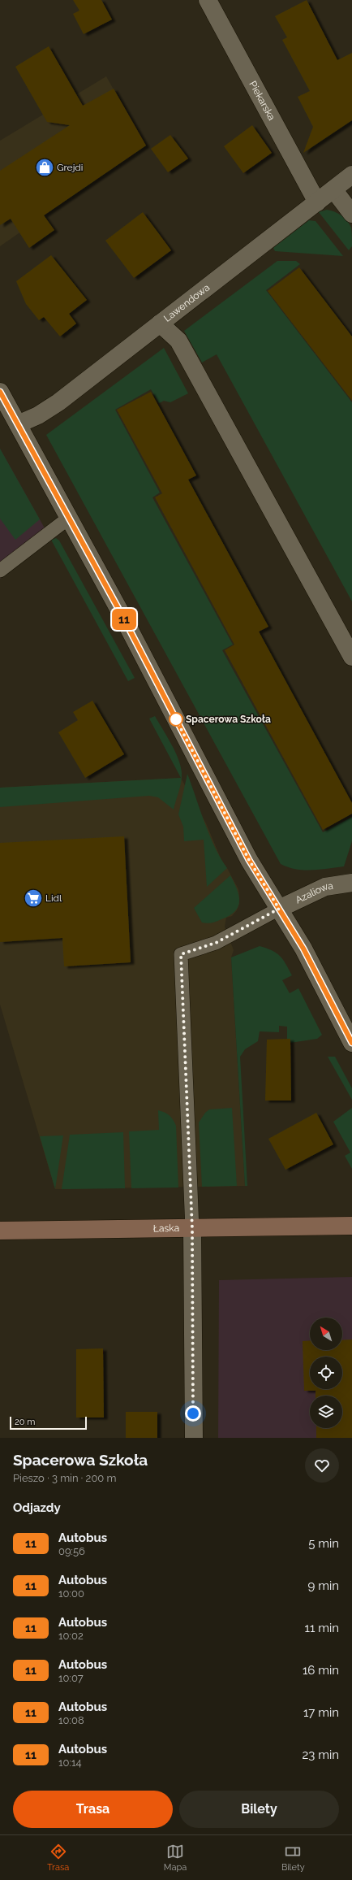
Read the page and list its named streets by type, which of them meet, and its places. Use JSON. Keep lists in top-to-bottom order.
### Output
{
  "streets": {
    "street": [
      "Piekarska",
      "Lawendowa",
      "Azaliowa",
      "Łaska"
    ]
  },
  "crossings": [
    ["Piekarska", "Lawendowa"]
  ],
  "places": {
    "shop": ["Grejdi"],
    "other": ["Spacerowa Szkoła"],
    "supermarket": ["Lidl"]
  },
  "lines": ["bus line 11"],
  "scale_bar": "20 m",
  "north": "top left",
  "page": {
    "on_map": "11",
    "scale": "20 m",
    "heading": [
      ["Spacerowa Szkoła", "Pieszo · 3 min · 200 m"],
      "Odjazdy"
    ],
    "list": [
      {
        "mark": "11",
        "name": "Autobus",
        "note": "09:56",
        "value": "5 min"
      },
      {
        "mark": "11",
        "name": "Autobus",
        "note": "10:00",
        "value": "9 min"
      },
      {
        "mark": "11",
        "name": "Autobus",
        "note": "10:02",
        "value": "11 min"
      },
      {
        "mark": "11",
        "name": "Autobus",
        "note": "10:07",
        "value": "16 min"
      },
      {
        "mark": "11",
        "name": "Autobus",
        "note": "10:08",
        "value": "17 min"
      },
      {
        "mark": "11",
        "name": "Autobus",
        "note": "10:14",
        "value": "23 min"
      }
    ],
    "buttons": ["Trasa", "Bilety"],
    "tabs": ["Trasa", "Mapa", "Bilety"]
  }
}
